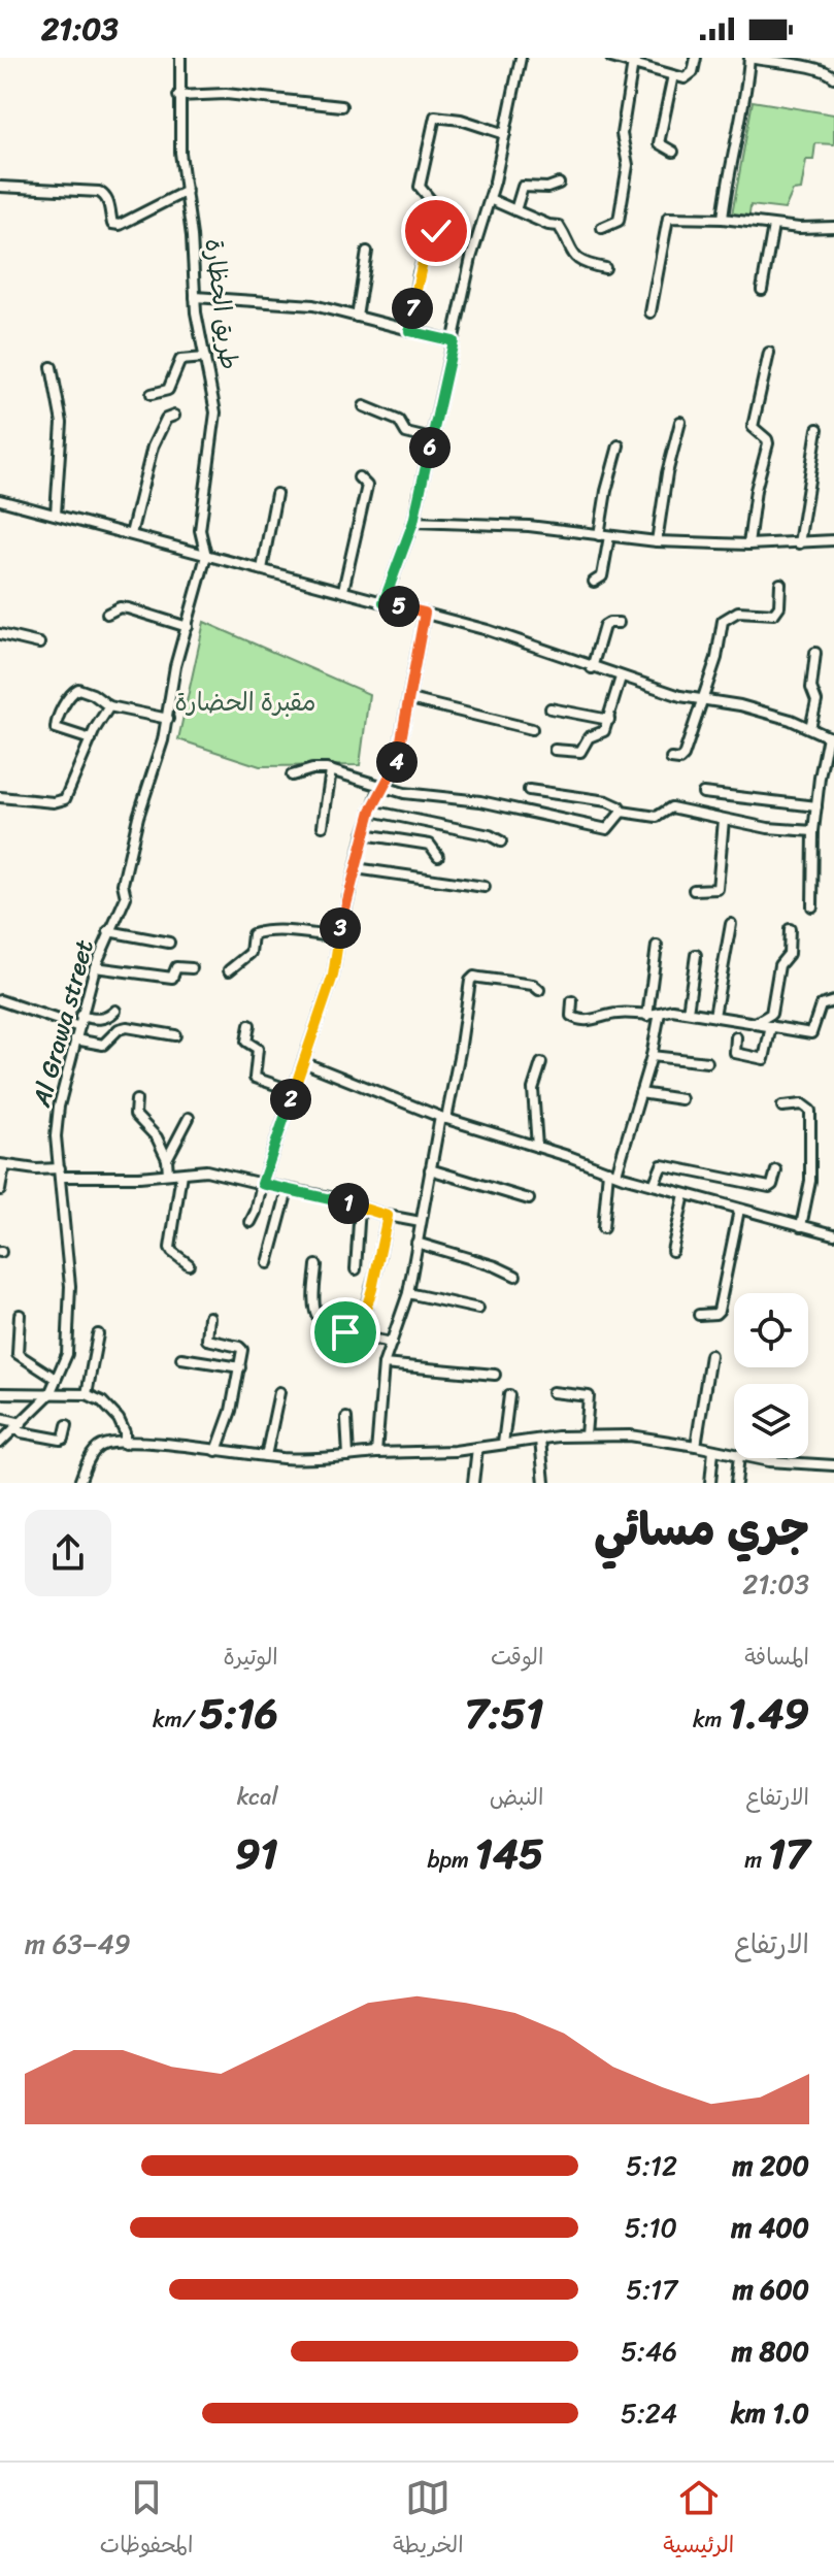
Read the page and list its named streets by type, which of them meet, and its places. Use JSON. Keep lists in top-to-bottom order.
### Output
{
  "streets": {
    "street": ["طريق الحظارة", "Al Grawa street"]
  },
  "crossings": [
    ["طريق الحظارة", "Al Grawa street"]
  ],
  "parks": ["مقبرة الحضارة"],
  "page": {
    "status": "21:03",
    "pins": [
      "7",
      "6",
      "5",
      "4",
      "3",
      "2",
      "1"
    ],
    "heading": ["جري مسائي", "21:03"],
    "stats": [
      ["المسافة", "1.49 km"],
      ["الوقت", "7:51"],
      ["الوتيرة", "5:16 /km"],
      ["الارتفاع", "17 m"],
      ["النبض", "145 bpm"],
      ["kcal", "91"]
    ],
    "chart": ["الارتفاع", "49–63 m"],
    "list": [
      {
        "name": "200 m",
        "note": "5:12"
      },
      {
        "name": "400 m",
        "note": "5:10"
      },
      {
        "name": "600 m",
        "note": "5:17"
      },
      {
        "name": "800 m",
        "note": "5:46"
      },
      {
        "name": "1.0 km",
        "note": "5:24"
      }
    ],
    "tabs": ["الرئيسية", "الخريطة", "المحفوظات"]
  }
}
